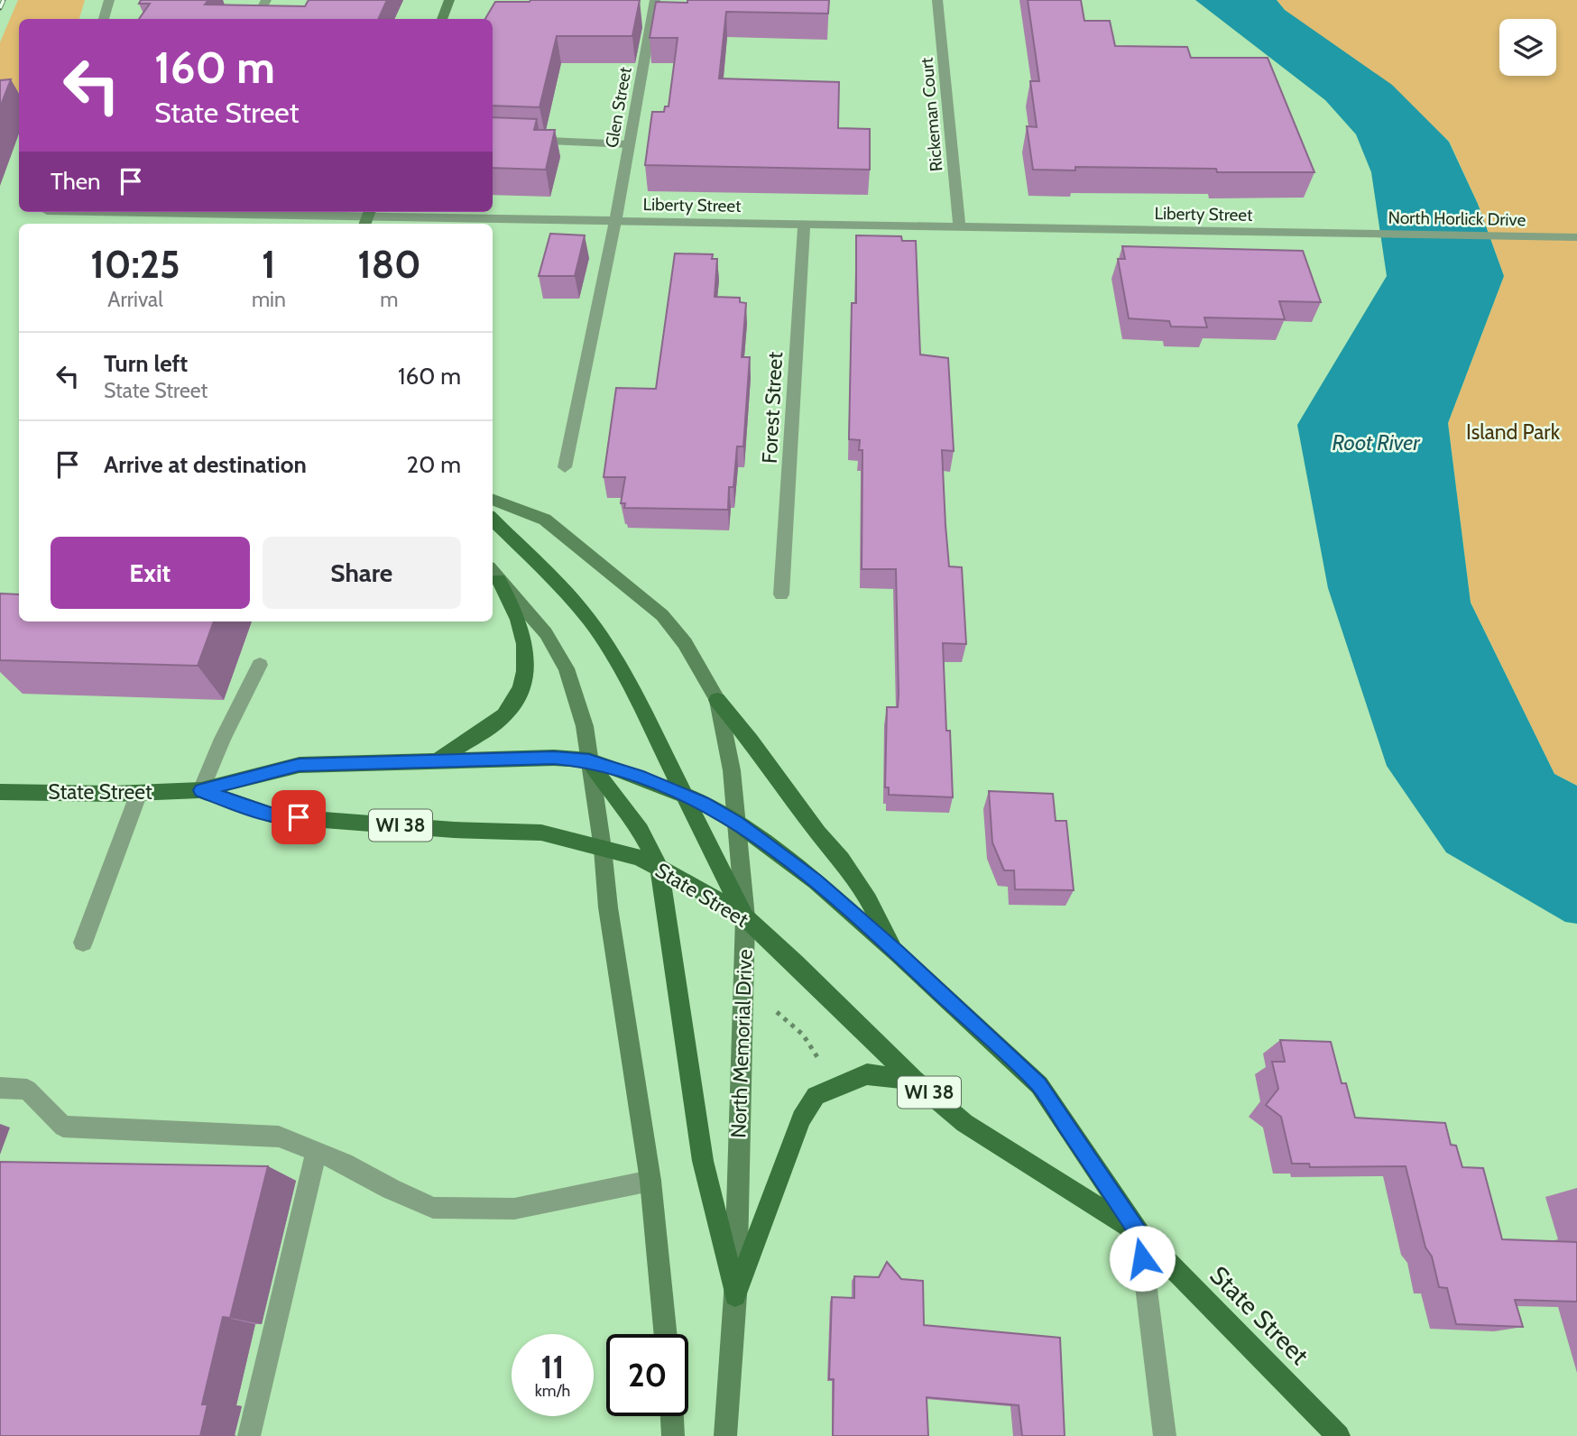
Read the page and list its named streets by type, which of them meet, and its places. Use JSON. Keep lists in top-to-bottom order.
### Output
{
  "streets": {
    "main road": ["State Street", "WI 38", "North Memorial Drive"],
    "street": [
      "Glen Street",
      "Rickeman Court",
      "Liberty Street",
      "North Horlick Drive",
      "Forest Street"
    ]
  },
  "crossings": [
    ["Glen Street", "Liberty Street"],
    ["Rickeman Court", "Liberty Street"],
    ["Liberty Street", "North Horlick Drive"],
    ["Liberty Street", "Forest Street"],
    ["State Street", "North Memorial Drive"]
  ],
  "water": ["Root River"],
  "parks": ["Island Park"],
  "page": {
    "turn": ["160 m", "State Street"],
    "then": "Then",
    "eta": [
      "10:25",
      "Arrival",
      "1",
      "min",
      "180",
      "m"
    ],
    "list": [
      {
        "name": "Turn left",
        "note": "State Street",
        "value": "160 m"
      },
      {
        "name": "Arrive at destination",
        "value": "20 m"
      }
    ],
    "buttons": ["Exit", "Share"],
    "speed": "11 km/h",
    "limit": "20"
  }
}
